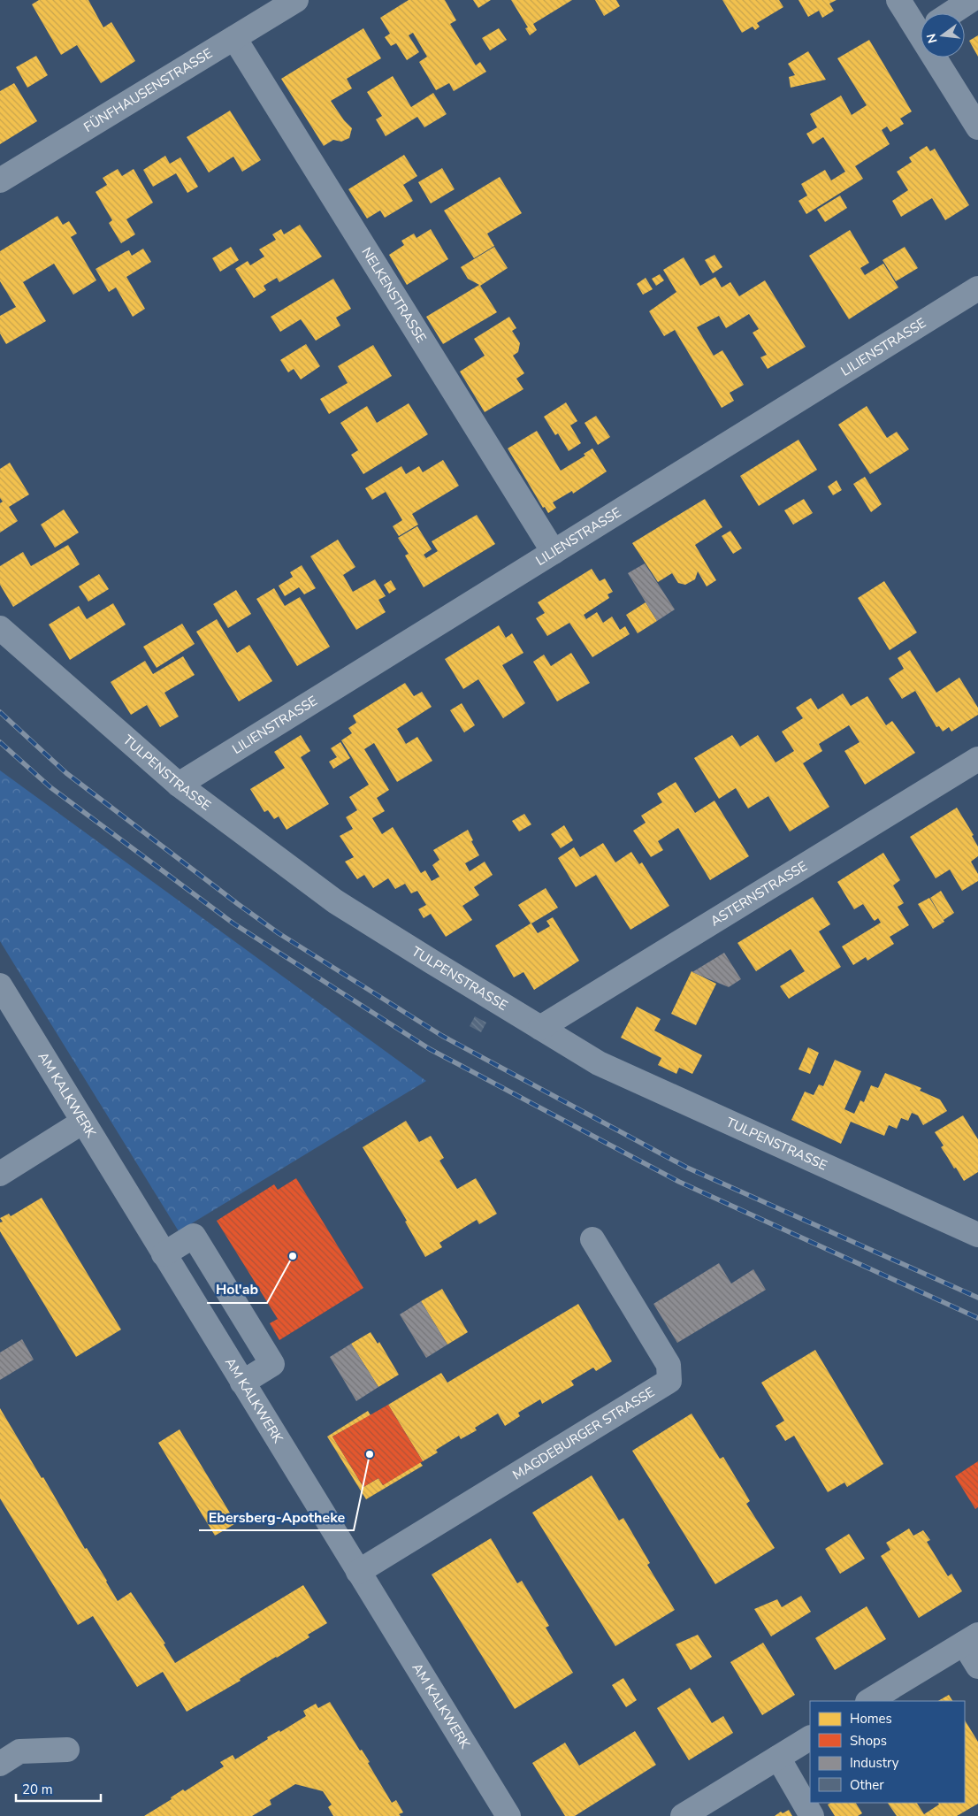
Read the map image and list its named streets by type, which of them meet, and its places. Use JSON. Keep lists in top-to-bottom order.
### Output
{
  "streets": {
    "street": [
      "FÜNFHAUSENSTRASSE",
      "NELKENSTRASSE",
      "LILIENSTRASSE",
      "TULPENSTRASSE",
      "ASTERNSTRASSE",
      "AM KALKWERK",
      "MAGDEBURGER STRASSE"
    ]
  },
  "crossings": [
    ["FÜNFHAUSENSTRASSE", "NELKENSTRASSE"],
    ["NELKENSTRASSE", "LILIENSTRASSE"],
    ["LILIENSTRASSE", "TULPENSTRASSE"],
    ["TULPENSTRASSE", "ASTERNSTRASSE"],
    ["AM KALKWERK", "MAGDEBURGER STRASSE"]
  ],
  "places": ["Hol'ab", "Ebersberg-Apotheke"],
  "legend": [
    "Homes",
    "Shops",
    "Industry",
    "Other"
  ],
  "scale_bar": "20 m",
  "north": "left"
}
